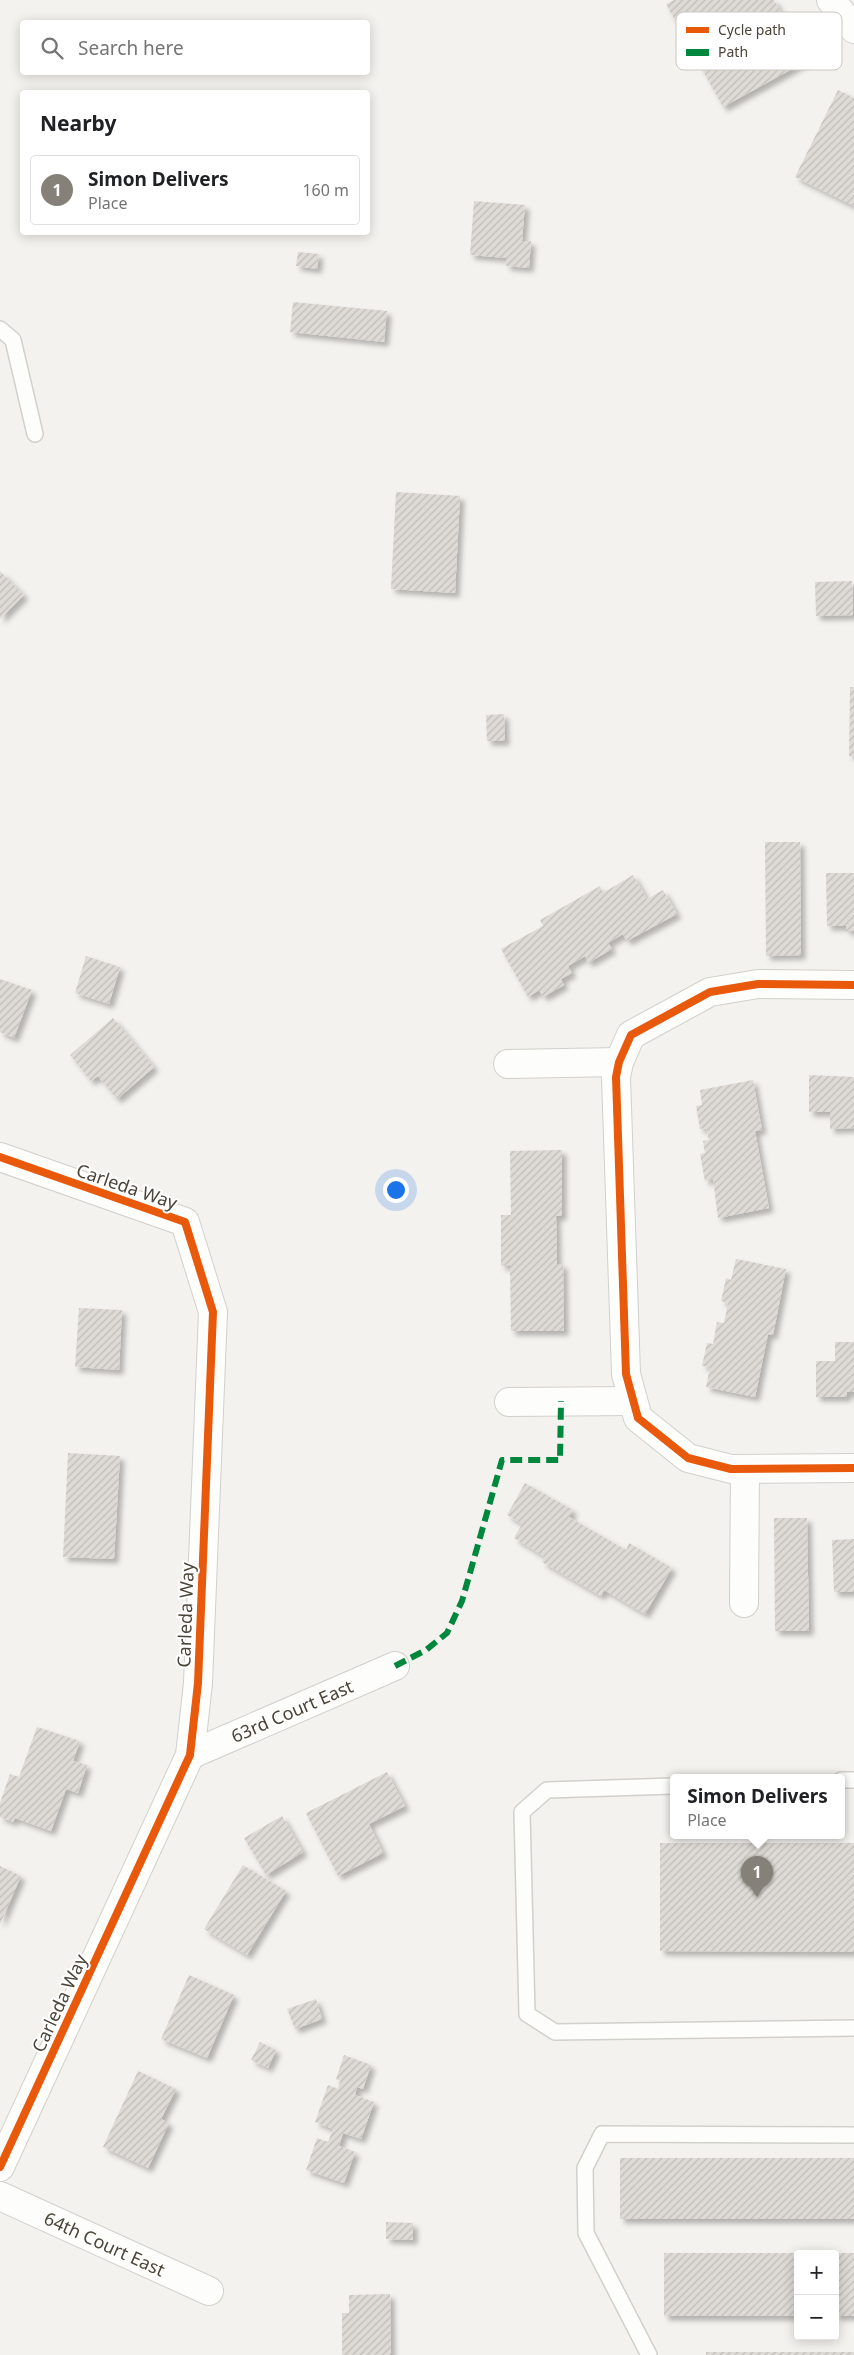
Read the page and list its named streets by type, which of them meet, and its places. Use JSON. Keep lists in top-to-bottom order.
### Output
{
  "streets": {
    "street": ["Carleda Way", "63rd Court East", "64th Court East"]
  },
  "crossings": [
    ["Carleda Way", "63rd Court East"]
  ],
  "legend": ["Cycle path", "Path"],
  "page": {
    "search": "Search here",
    "heading": "Nearby",
    "list": [
      {
        "mark": "1",
        "name": "Simon Delivers",
        "note": "Place",
        "value": "160 m"
      }
    ],
    "popup": ["Simon Delivers", "Place"],
    "pins": "1",
    "map_buttons": ["+", "−"]
  }
}
